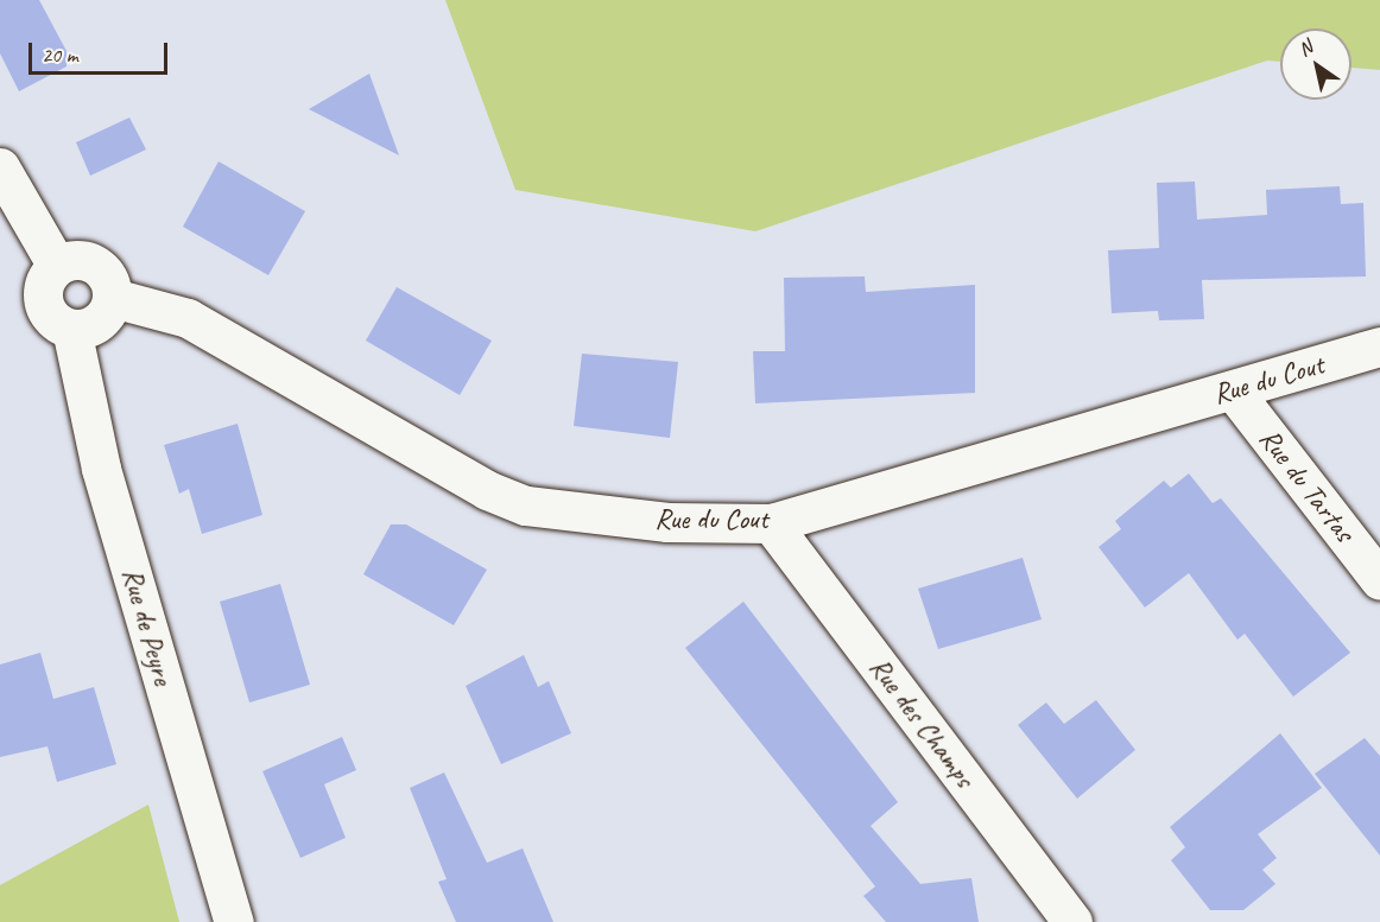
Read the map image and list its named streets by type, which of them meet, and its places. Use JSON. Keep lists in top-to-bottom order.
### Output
{
  "streets": {
    "street": [
      "Rue du Cout",
      "Rue du Tartas",
      "Rue de Peyre",
      "Rue des Champs"
    ]
  },
  "crossings": [
    ["Rue du Cout", "Rue du Tartas"],
    ["Rue du Cout", "Rue de Peyre"],
    ["Rue du Cout", "Rue des Champs"]
  ],
  "scale_bar": "20 m",
  "north": "top left"
}
